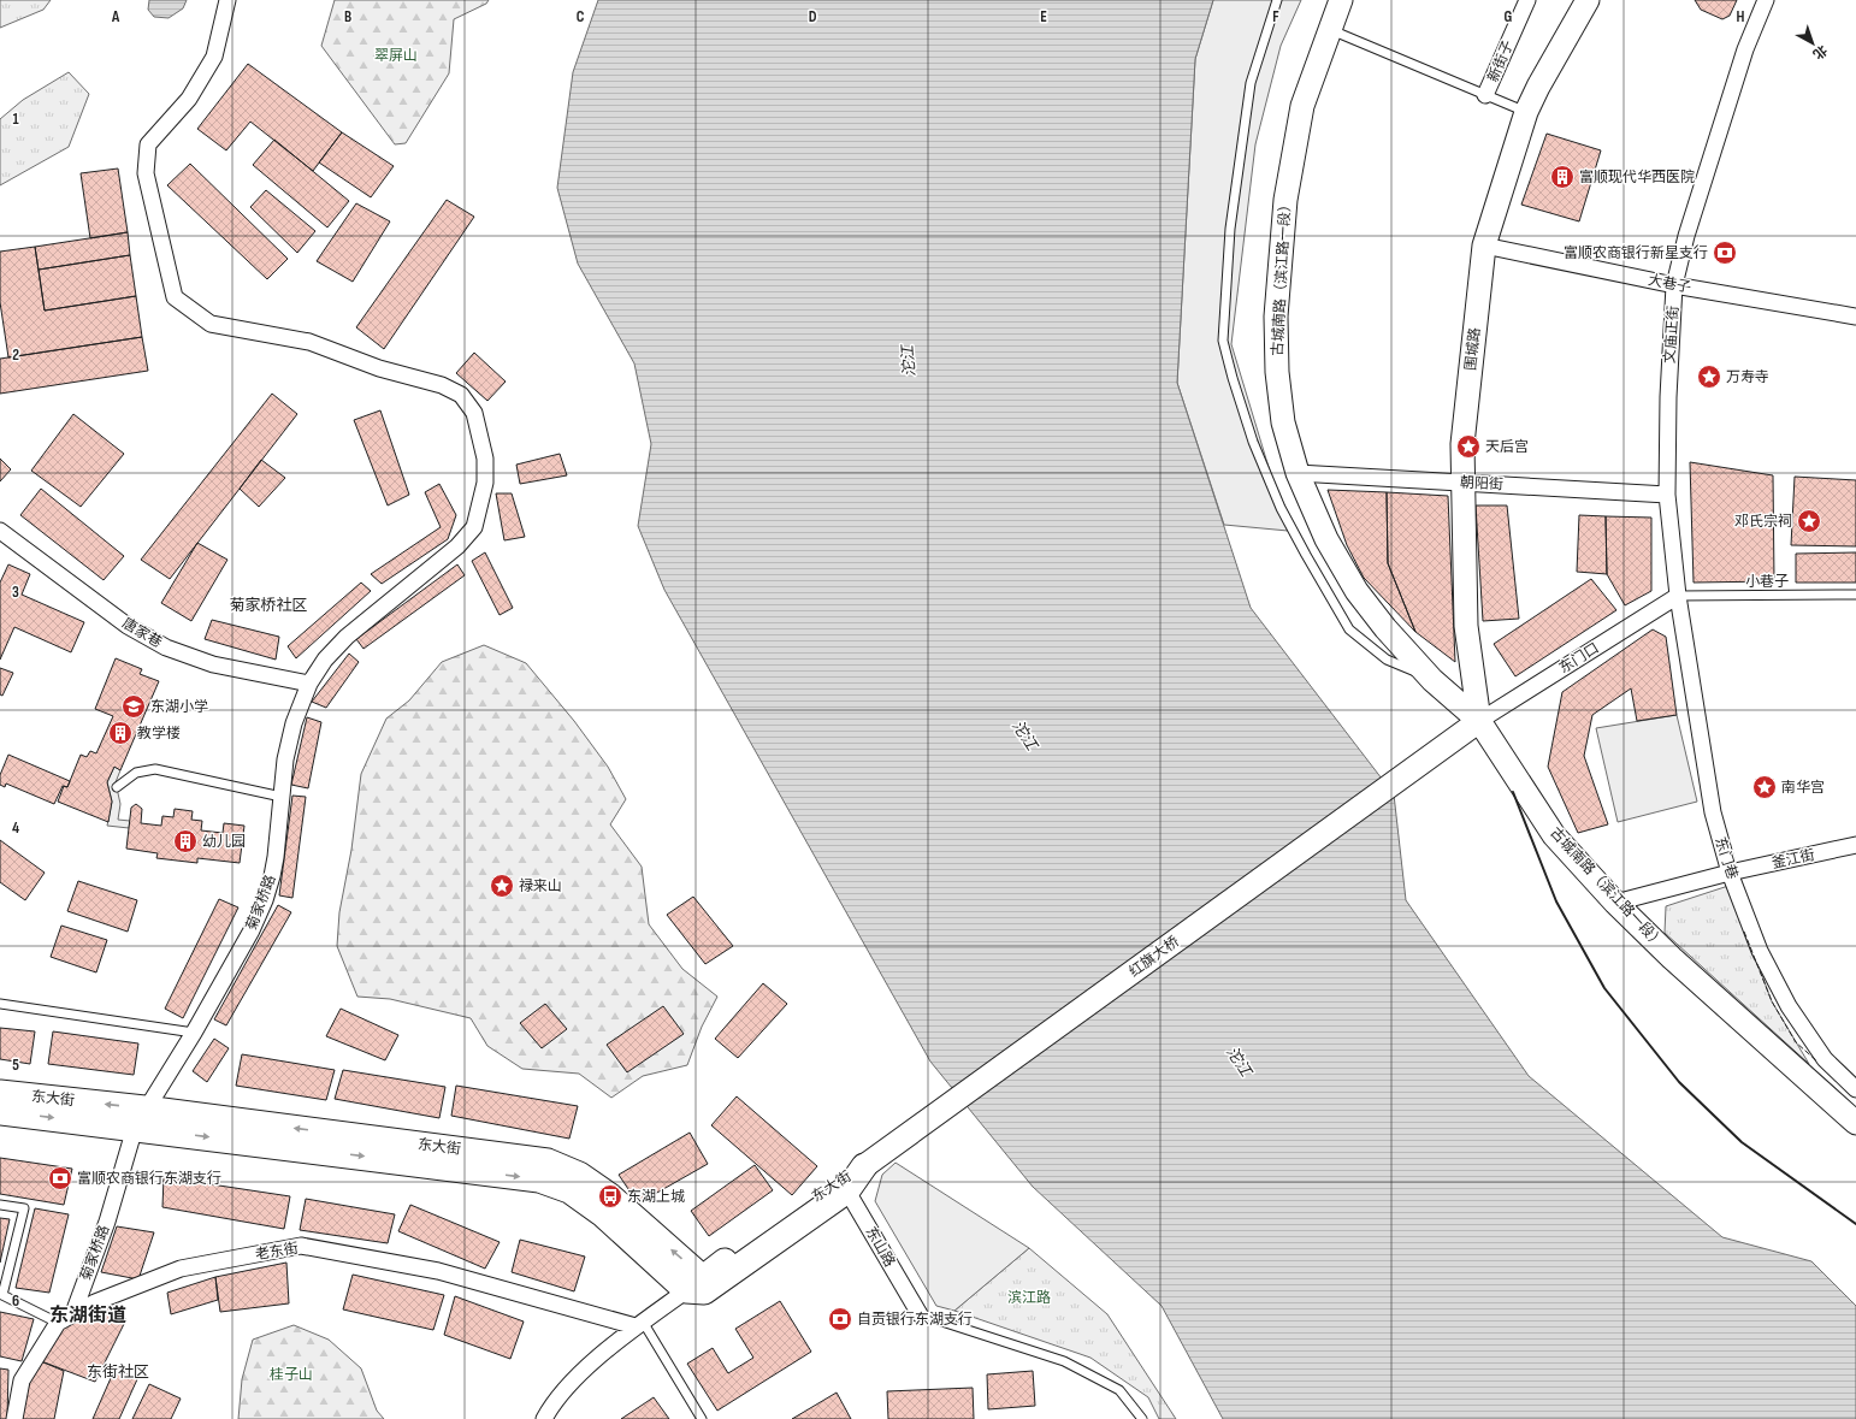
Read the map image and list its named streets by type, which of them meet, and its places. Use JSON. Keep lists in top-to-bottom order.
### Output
{
  "streets": {
    "main road": ["东大街"],
    "street": [
      "新街子",
      "古城南路（滨江路一段）",
      "大巷子",
      "文庙正街",
      "围城路",
      "朝阳街",
      "唐家巷",
      "东门口",
      "东门巷",
      "釜江街",
      "菊家桥路",
      "红旗大桥",
      "东山路",
      "老东街"
    ],
    "lane": ["小巷子"]
  },
  "crossings": [
    ["古城南路（滨江路一段）", "围城路"],
    ["古城南路（滨江路一段）", "朝阳街"],
    ["古城南路（滨江路一段）", "东门口"],
    ["古城南路（滨江路一段）", "釜江街"],
    ["古城南路（滨江路一段）", "红旗大桥"],
    ["大巷子", "文庙正街"],
    ["大巷子", "围城路"],
    ["文庙正街", "朝阳街"],
    ["文庙正街", "小巷子"],
    ["文庙正街", "东门口"],
    ["文庙正街", "东门巷"],
    ["围城路", "朝阳街"],
    ["围城路", "东门口"],
    ["围城路", "红旗大桥"],
    ["小巷子", "东门口"],
    ["小巷子", "东门巷"],
    ["唐家巷", "菊家桥路"],
    ["东门口", "东门巷"],
    ["东门口", "红旗大桥"],
    ["东门巷", "釜江街"],
    ["菊家桥路", "东大街"],
    ["菊家桥路", "老东街"],
    ["红旗大桥", "东大街"],
    ["东大街", "东山路"]
  ],
  "districts": ["菊家桥社区", "东湖街道", "东街社区"],
  "water": ["沱江"],
  "parks": ["翠屏山", "滨江路", "桂子山"],
  "places": {
    "building": ["富顺现代华西医院", "教学楼", "幼儿园"],
    "bank": ["富顺农商银行新星支行", "富顺农商银行东湖支行", "自贡银行东湖支行"],
    "place": [
      "万寿寺",
      "天后宫",
      "邓氏宗祠",
      "南华宫",
      "禄来山"
    ],
    "school or university": ["东湖小学"],
    "bus stop": ["东湖上城"]
  },
  "north": "bottom right",
  "grid": {
    "columns": [
      "A",
      "B",
      "C",
      "D",
      "E",
      "F",
      "G",
      "H"
    ],
    "rows": [
      "1",
      "2",
      "3",
      "4",
      "5",
      "6"
    ]
  }
}
